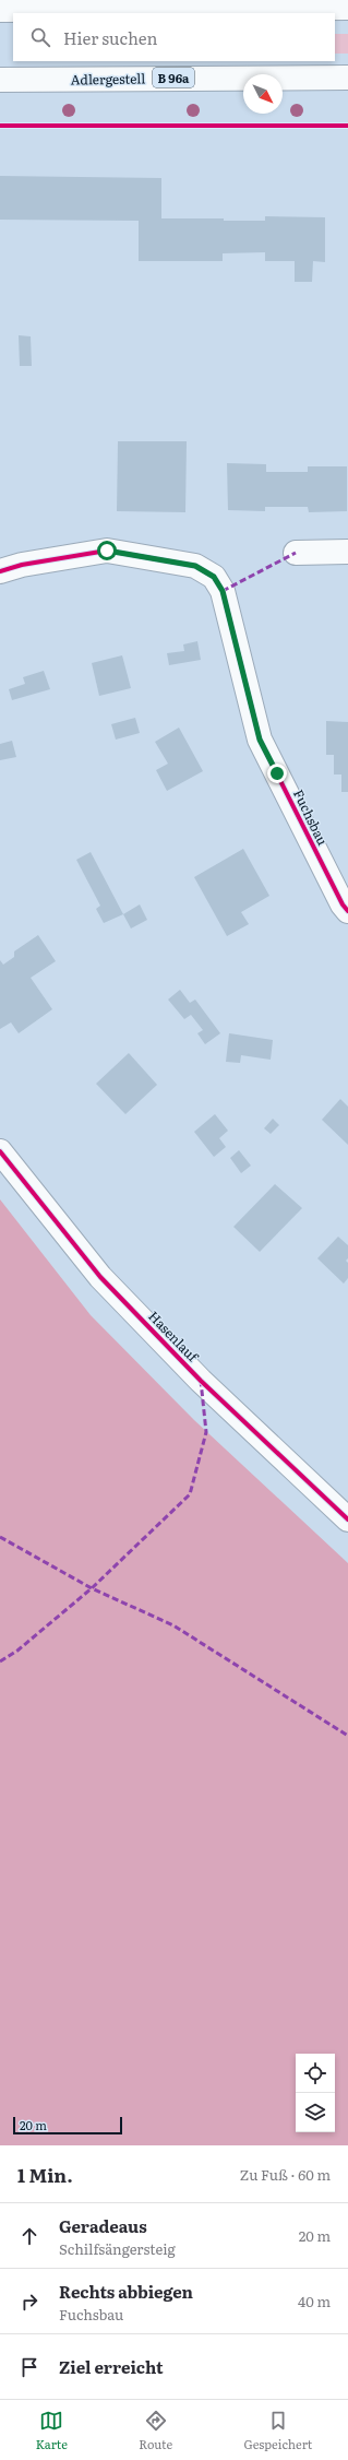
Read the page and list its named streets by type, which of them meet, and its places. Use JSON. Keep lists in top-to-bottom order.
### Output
{
  "streets": {
    "street": [
      "B 96a",
      "Adlergestell",
      "Fuchsbau",
      "Hasenlauf"
    ]
  },
  "scale_bar": "20 m",
  "north": "bottom right",
  "page": {
    "search": "Hier suchen",
    "scale": "20 m",
    "heading": ["1 Min.", "Zu Fuß · 60 m"],
    "list": [
      ["Geradeaus", "Schilfsängersteig", "20 m"],
      ["Rechts abbiegen", "Fuchsbau", "40 m"],
      "Ziel erreicht"
    ],
    "nav": ["Karte", "Route", "Gespeichert"]
  }
}
